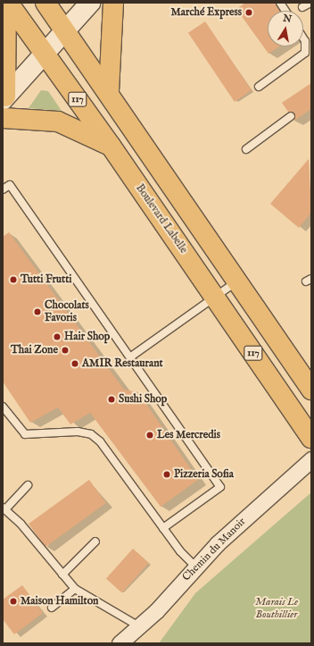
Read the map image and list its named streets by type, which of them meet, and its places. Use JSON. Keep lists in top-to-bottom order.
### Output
{
  "streets": {
    "main road": ["117", "Boulevard Labelle"],
    "street": ["Chemin du Manoir"]
  },
  "parks": ["Marais Le Bouthillier"],
  "places": [
    "Marché Express",
    "Tutti Frutti",
    "Chocolats Favoris",
    "Hair Shop",
    "Thai Zone",
    "AMIR Restaurant",
    "Sushi Shop",
    "Les Mercredis",
    "Pizzeria Sofia",
    "Maison Hamilton"
  ],
  "north": "top"
}
